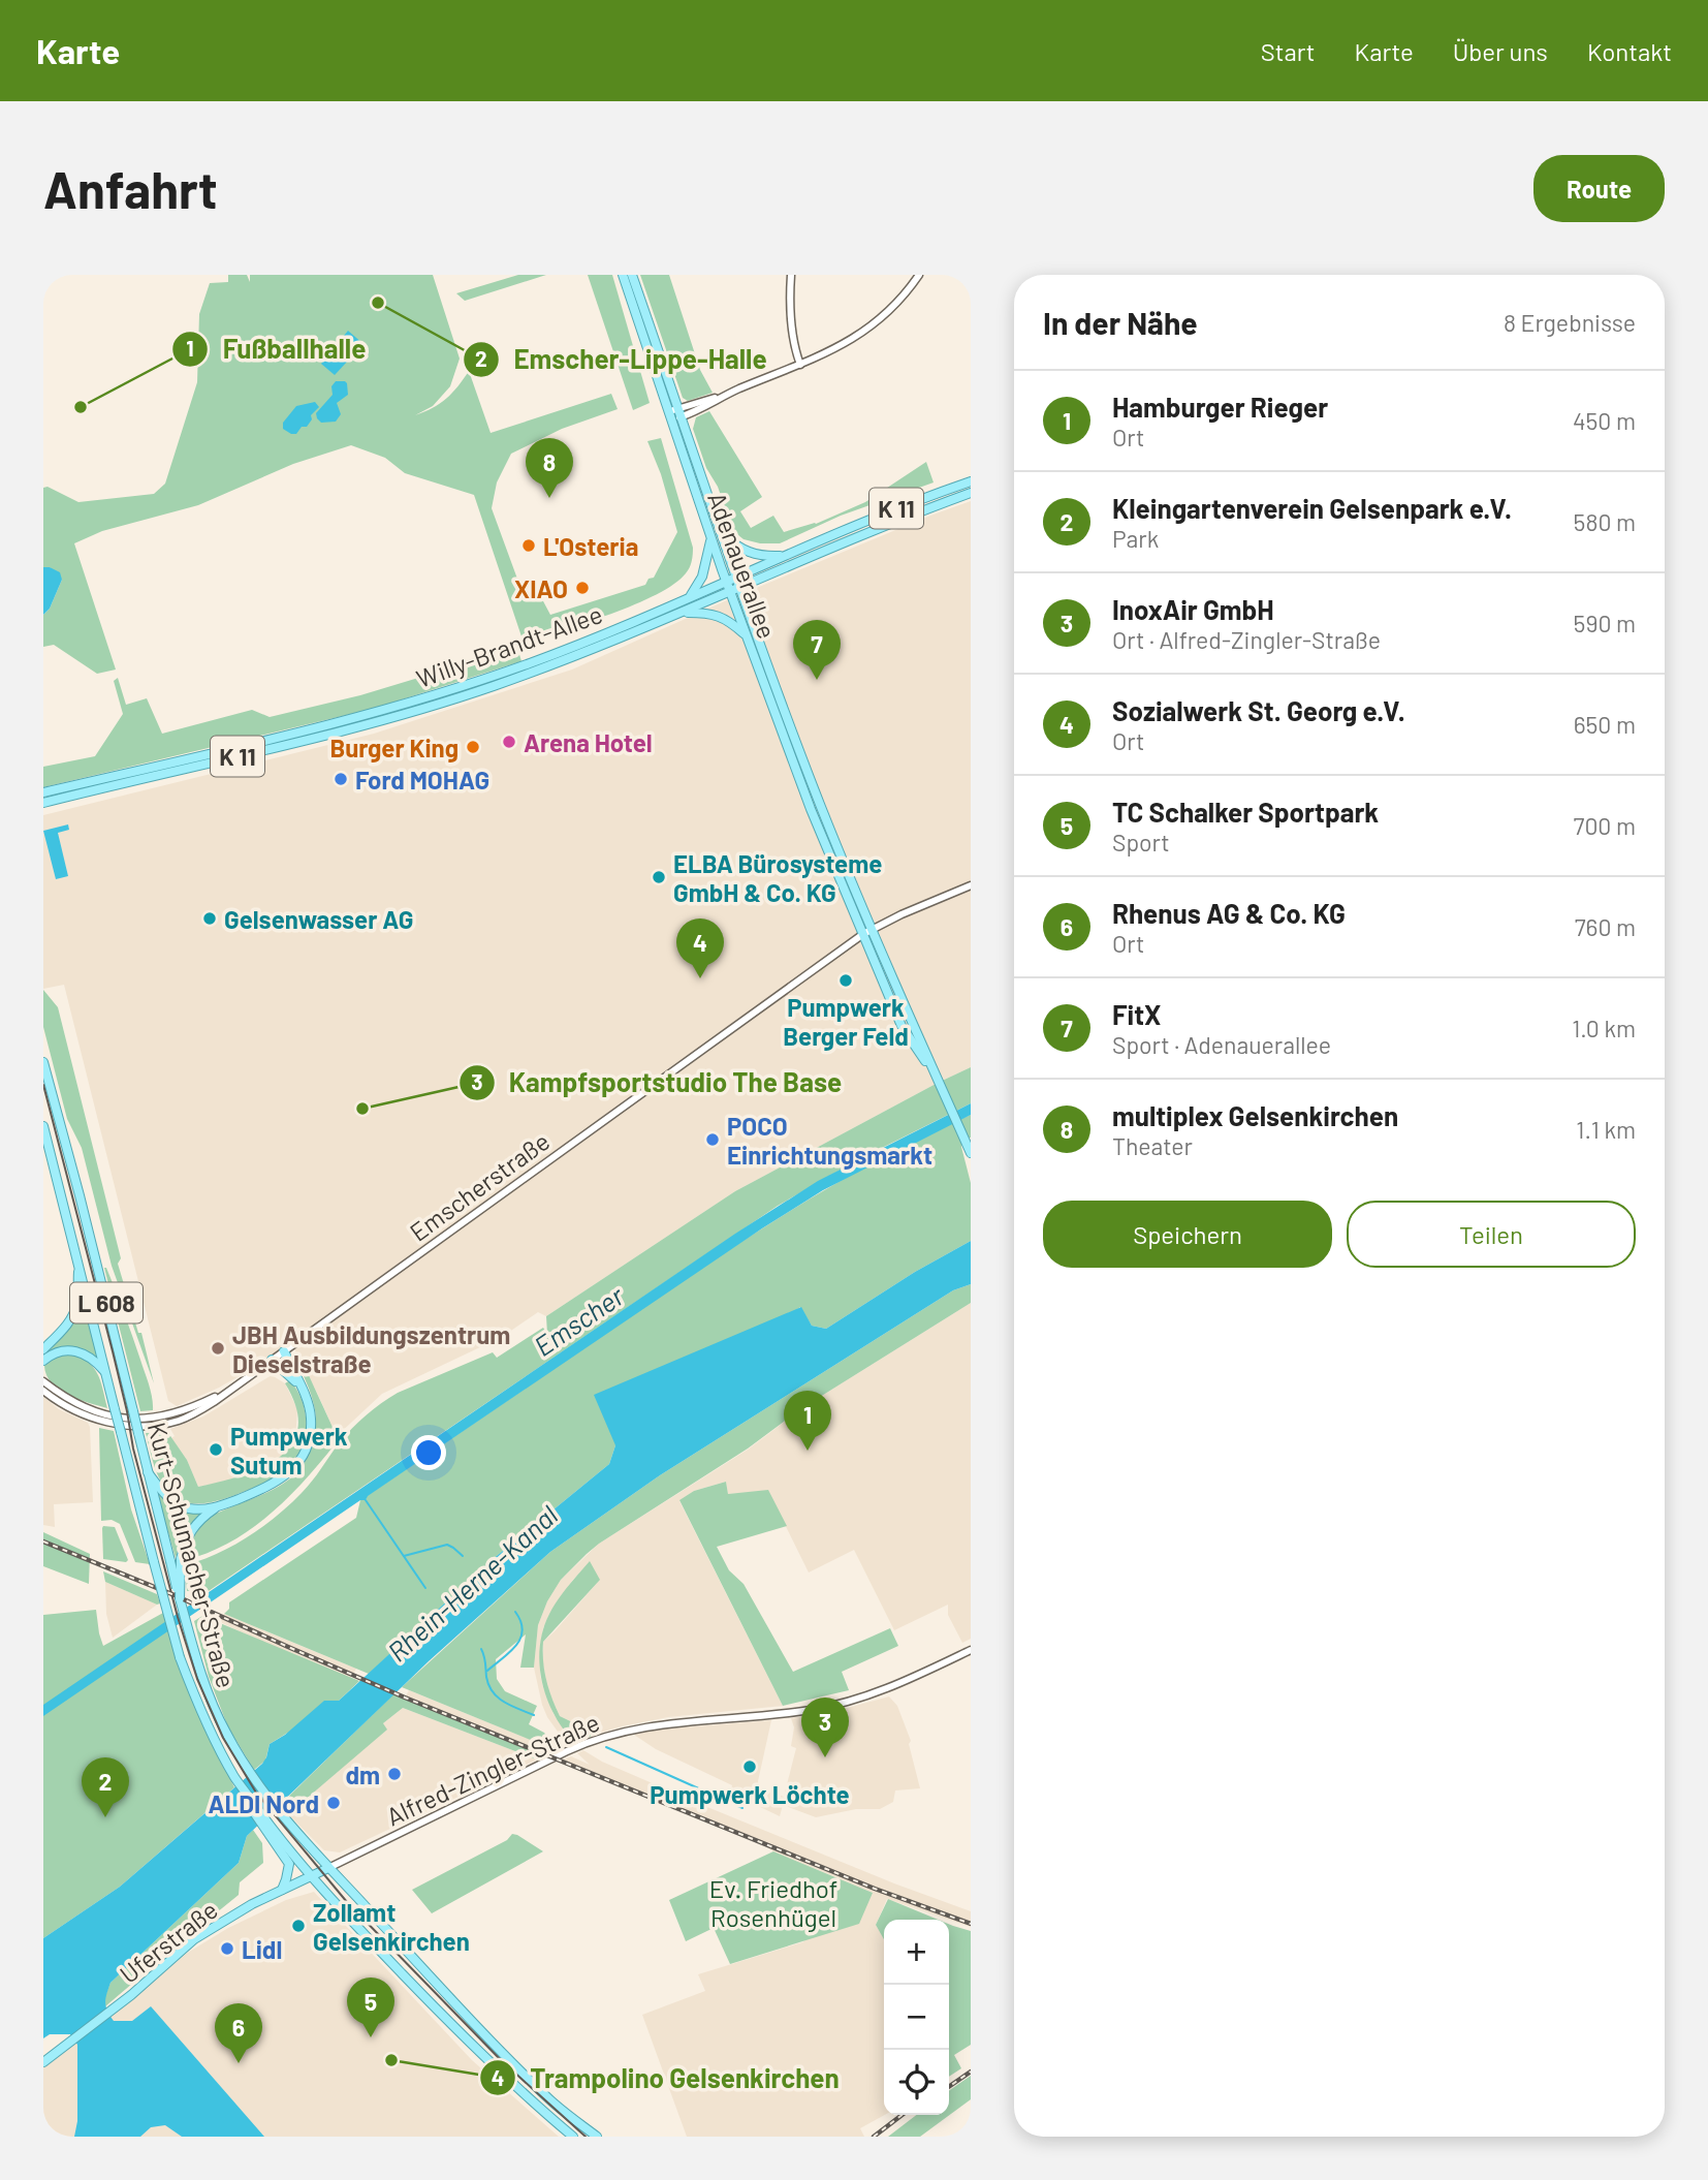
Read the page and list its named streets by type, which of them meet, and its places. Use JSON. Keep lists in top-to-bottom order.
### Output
{
  "streets": {
    "main road": [
      "K 11",
      "Adenauerallee",
      "Willy-Brandt-Allee",
      "L 608",
      "Kurt-Schumacher-Straße",
      "Uferstraße"
    ],
    "street": ["Emscherstraße", "Alfred-Zingler-Straße"]
  },
  "crossings": [
    ["Adenauerallee", "Willy-Brandt-Allee"],
    ["Adenauerallee", "Emscherstraße"],
    ["Emscherstraße", "L 608"],
    ["L 608", "Kurt-Schumacher-Straße"],
    ["Kurt-Schumacher-Straße", "Alfred-Zingler-Straße"],
    ["Kurt-Schumacher-Straße", "Uferstraße"],
    ["Alfred-Zingler-Straße", "Uferstraße"]
  ],
  "water": ["Emscher", "Rhein-Herne-Kanal"],
  "parks": ["Ev. Friedhof Rosenhügel"],
  "places": [
    "Emscher-Lippe-Halle",
    "Fußballhalle",
    "L'Osteria",
    "XIAO",
    "Arena Hotel",
    "Burger King",
    "Ford MOHAG",
    "ELBA Bürosysteme GmbH & Co. KG",
    "Gelsenwasser AG",
    "Pumpwerk Berger Feld",
    "Kampfsportstudio The Base",
    "POCO Einrichtungsmarkt",
    "JBH Ausbildungszentrum Dieselstraße",
    "Pumpwerk Sutum",
    "Pumpwerk Löchte",
    "dm",
    "ALDI Nord",
    "Zollamt Gelsenkirchen",
    "Lidl",
    "Trampolino Gelsenkirchen"
  ],
  "page": {
    "header": "Karte",
    "nav": [
      "Start",
      "Karte",
      "Über uns",
      "Kontakt"
    ],
    "buttons": [
      "Route",
      ["Speichern", "Teilen"]
    ],
    "title": "Anfahrt",
    "heading": ["In der Nähe", "8 Ergebnisse"],
    "list": [
      {
        "mark": "1",
        "name": "Hamburger Rieger",
        "note": "Ort",
        "value": "450 m"
      },
      {
        "mark": "2",
        "name": "Kleingartenverein Gelsenpark e.V.",
        "note": "Park",
        "value": "580 m"
      },
      {
        "mark": "3",
        "name": "InoxAir GmbH",
        "note": "Ort · Alfred-Zingler-Straße",
        "value": "590 m"
      },
      {
        "mark": "4",
        "name": "Sozialwerk St. Georg e.V.",
        "note": "Ort",
        "value": "650 m"
      },
      {
        "mark": "5",
        "name": "TC Schalker Sportpark",
        "note": "Sport",
        "value": "700 m"
      },
      {
        "mark": "6",
        "name": "Rhenus AG & Co. KG",
        "note": "Ort",
        "value": "760 m"
      },
      {
        "mark": "7",
        "name": "FitX",
        "note": "Sport · Adenauerallee",
        "value": "1.0 km"
      },
      {
        "mark": "8",
        "name": "multiplex Gelsenkirchen",
        "note": "Theater",
        "value": "1.1 km"
      }
    ],
    "pins": [
      "8",
      "7",
      "4",
      "1",
      "3",
      "2",
      "5",
      "6"
    ],
    "map_buttons": ["+", "−"]
  }
}
